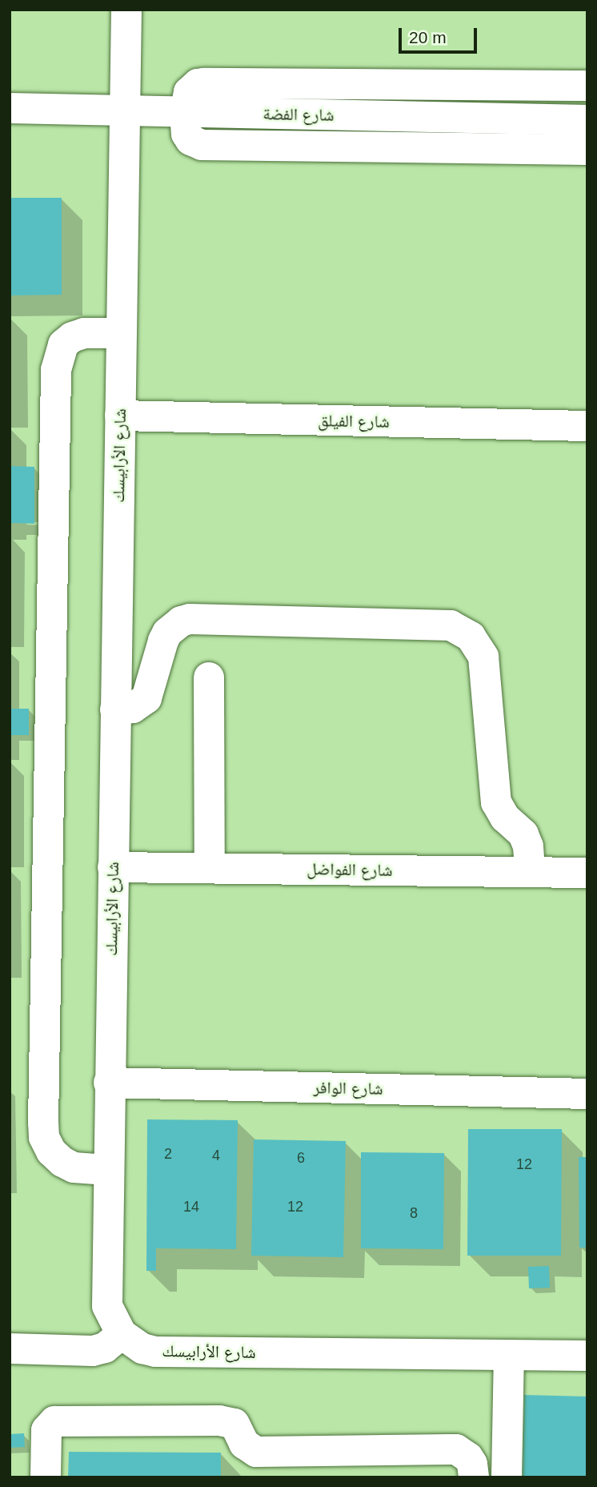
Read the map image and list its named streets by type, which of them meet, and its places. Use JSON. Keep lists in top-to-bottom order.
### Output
{
  "streets": {
    "street": [
      "شارع الفضة",
      "شارع الفيلق",
      "شارع الأرابيسك",
      "شارع الفواضل",
      "شارع الوافر"
    ]
  },
  "crossings": [
    ["شارع الفضة", "شارع الأرابيسك"],
    ["شارع الفيلق", "شارع الأرابيسك"],
    ["شارع الأرابيسك", "شارع الفواضل"],
    ["شارع الأرابيسك", "شارع الوافر"]
  ],
  "house_numbers": [
    "2",
    "4",
    "6",
    "12",
    "14",
    "12",
    "8"
  ],
  "scale_bar": "20 m"
}
